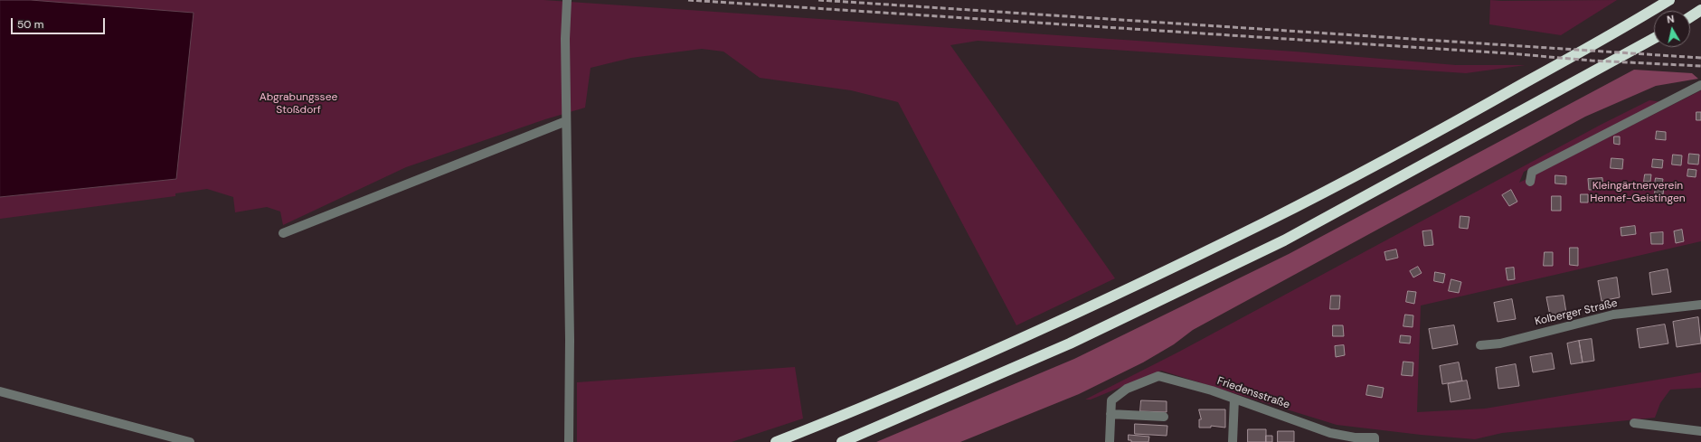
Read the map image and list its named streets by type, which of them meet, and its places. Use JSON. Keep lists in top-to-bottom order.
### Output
{
  "streets": {
    "street": ["Kolberger Straße", "Friedensstraße"]
  },
  "parks": ["Abgrabungssee Stoßdorf", "Kleingärtnerverein Hennef-Geistingen"],
  "scale_bar": "50 m",
  "north": "top"
}
